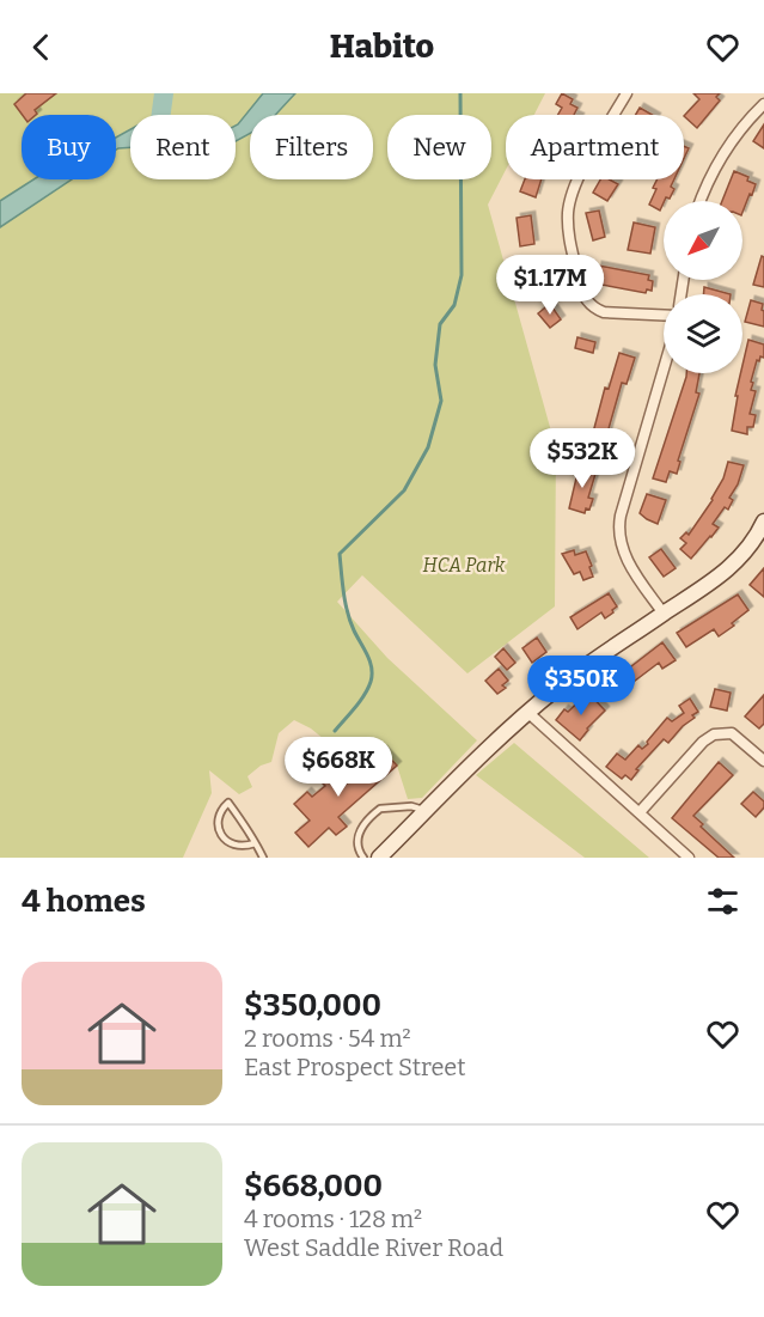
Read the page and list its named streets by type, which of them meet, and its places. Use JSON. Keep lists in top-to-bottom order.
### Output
{
  "parks": ["HCA Park"],
  "north": "bottom left",
  "page": {
    "header": "Habito",
    "chip": [
      "Buy",
      "Rent",
      "Filters",
      "New",
      "Apartment"
    ],
    "price": [
      "$1.17M",
      "$532K",
      "$350K",
      "$668K"
    ],
    "heading": "4 homes",
    "list": [
      {
        "name": "$350,000",
        "note": "2 rooms · 54 m² · East Prospect Street"
      },
      {
        "name": "$668,000",
        "note": "4 rooms · 128 m² · West Saddle River Road"
      }
    ]
  }
}
